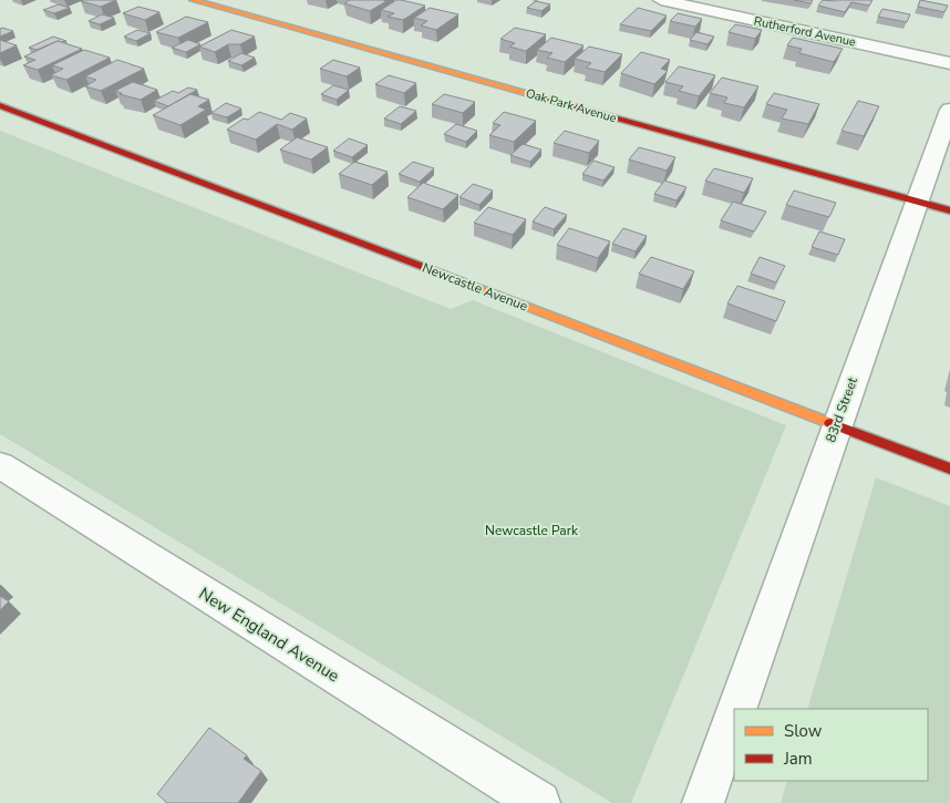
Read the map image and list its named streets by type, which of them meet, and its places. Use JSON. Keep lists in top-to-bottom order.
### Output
{
  "streets": {
    "street": [
      "Rutherford Avenue",
      "Oak Park Avenue",
      "Newcastle Avenue",
      "83rd Street",
      "New England Avenue"
    ]
  },
  "crossings": [
    ["Oak Park Avenue", "83rd Street"],
    ["Newcastle Avenue", "83rd Street"]
  ],
  "parks": ["Newcastle Park"],
  "legend": ["Slow", "Jam"]
}
